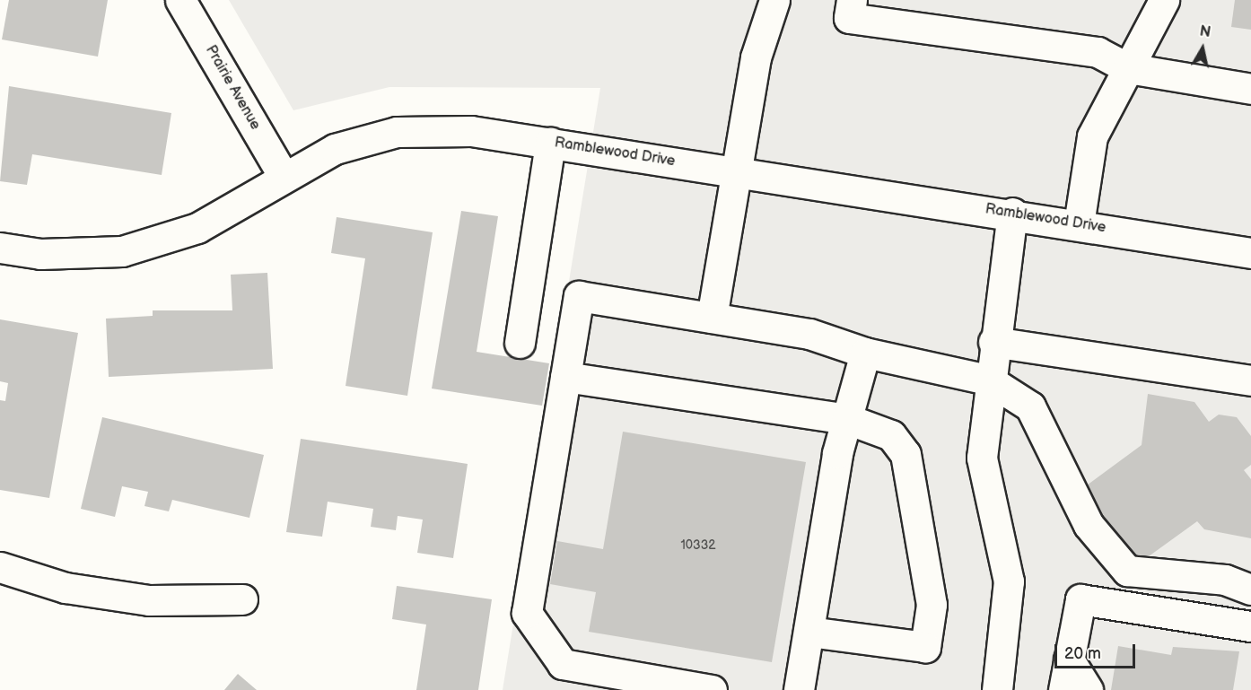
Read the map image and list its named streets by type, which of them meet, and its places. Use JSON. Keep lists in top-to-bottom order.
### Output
{
  "streets": {
    "street": ["Prairie Avenue", "Ramblewood Drive"]
  },
  "crossings": [
    ["Prairie Avenue", "Ramblewood Drive"]
  ],
  "house_numbers": ["10332"],
  "scale_bar": "20 m",
  "north": "top"
}
